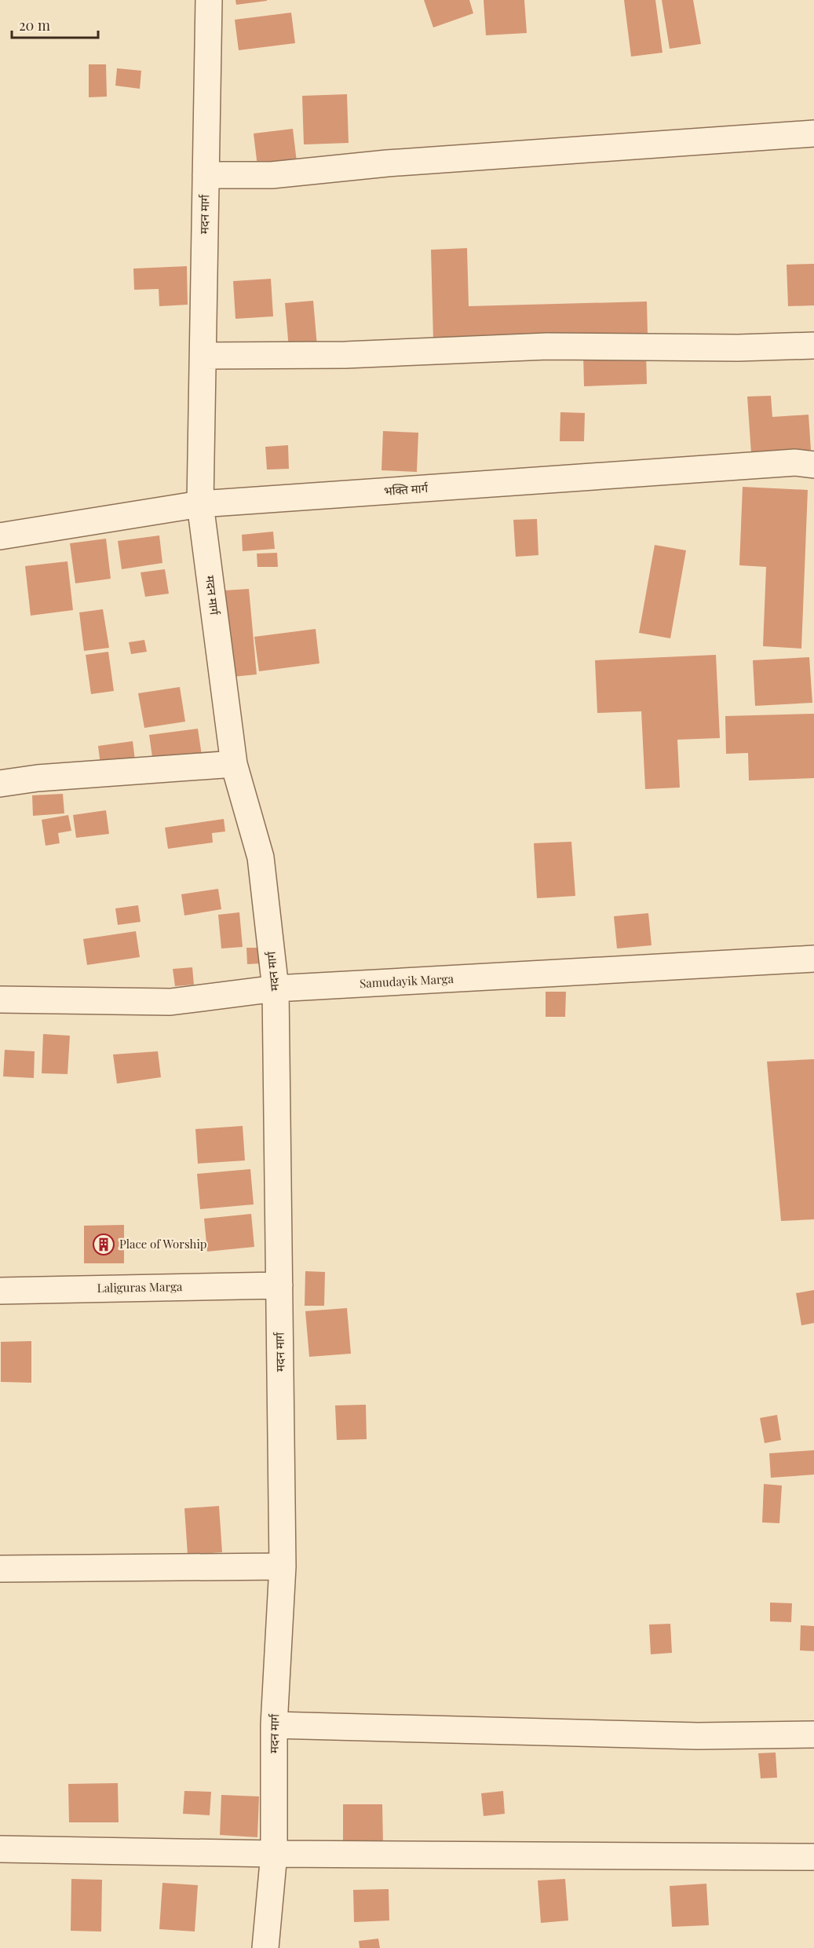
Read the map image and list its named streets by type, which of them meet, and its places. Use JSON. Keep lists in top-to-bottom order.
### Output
{
  "streets": {
    "street": [
      "मदन मार्ग",
      "भक्ति मार्ग",
      "Samudayik Marga",
      "Laliguras Marga"
    ]
  },
  "crossings": [
    ["मदन मार्ग", "भक्ति मार्ग"],
    ["मदन मार्ग", "Samudayik Marga"],
    ["मदन मार्ग", "Laliguras Marga"]
  ],
  "places": {
    "building": ["Place of Worship"]
  },
  "scale_bar": "20 m"
}
